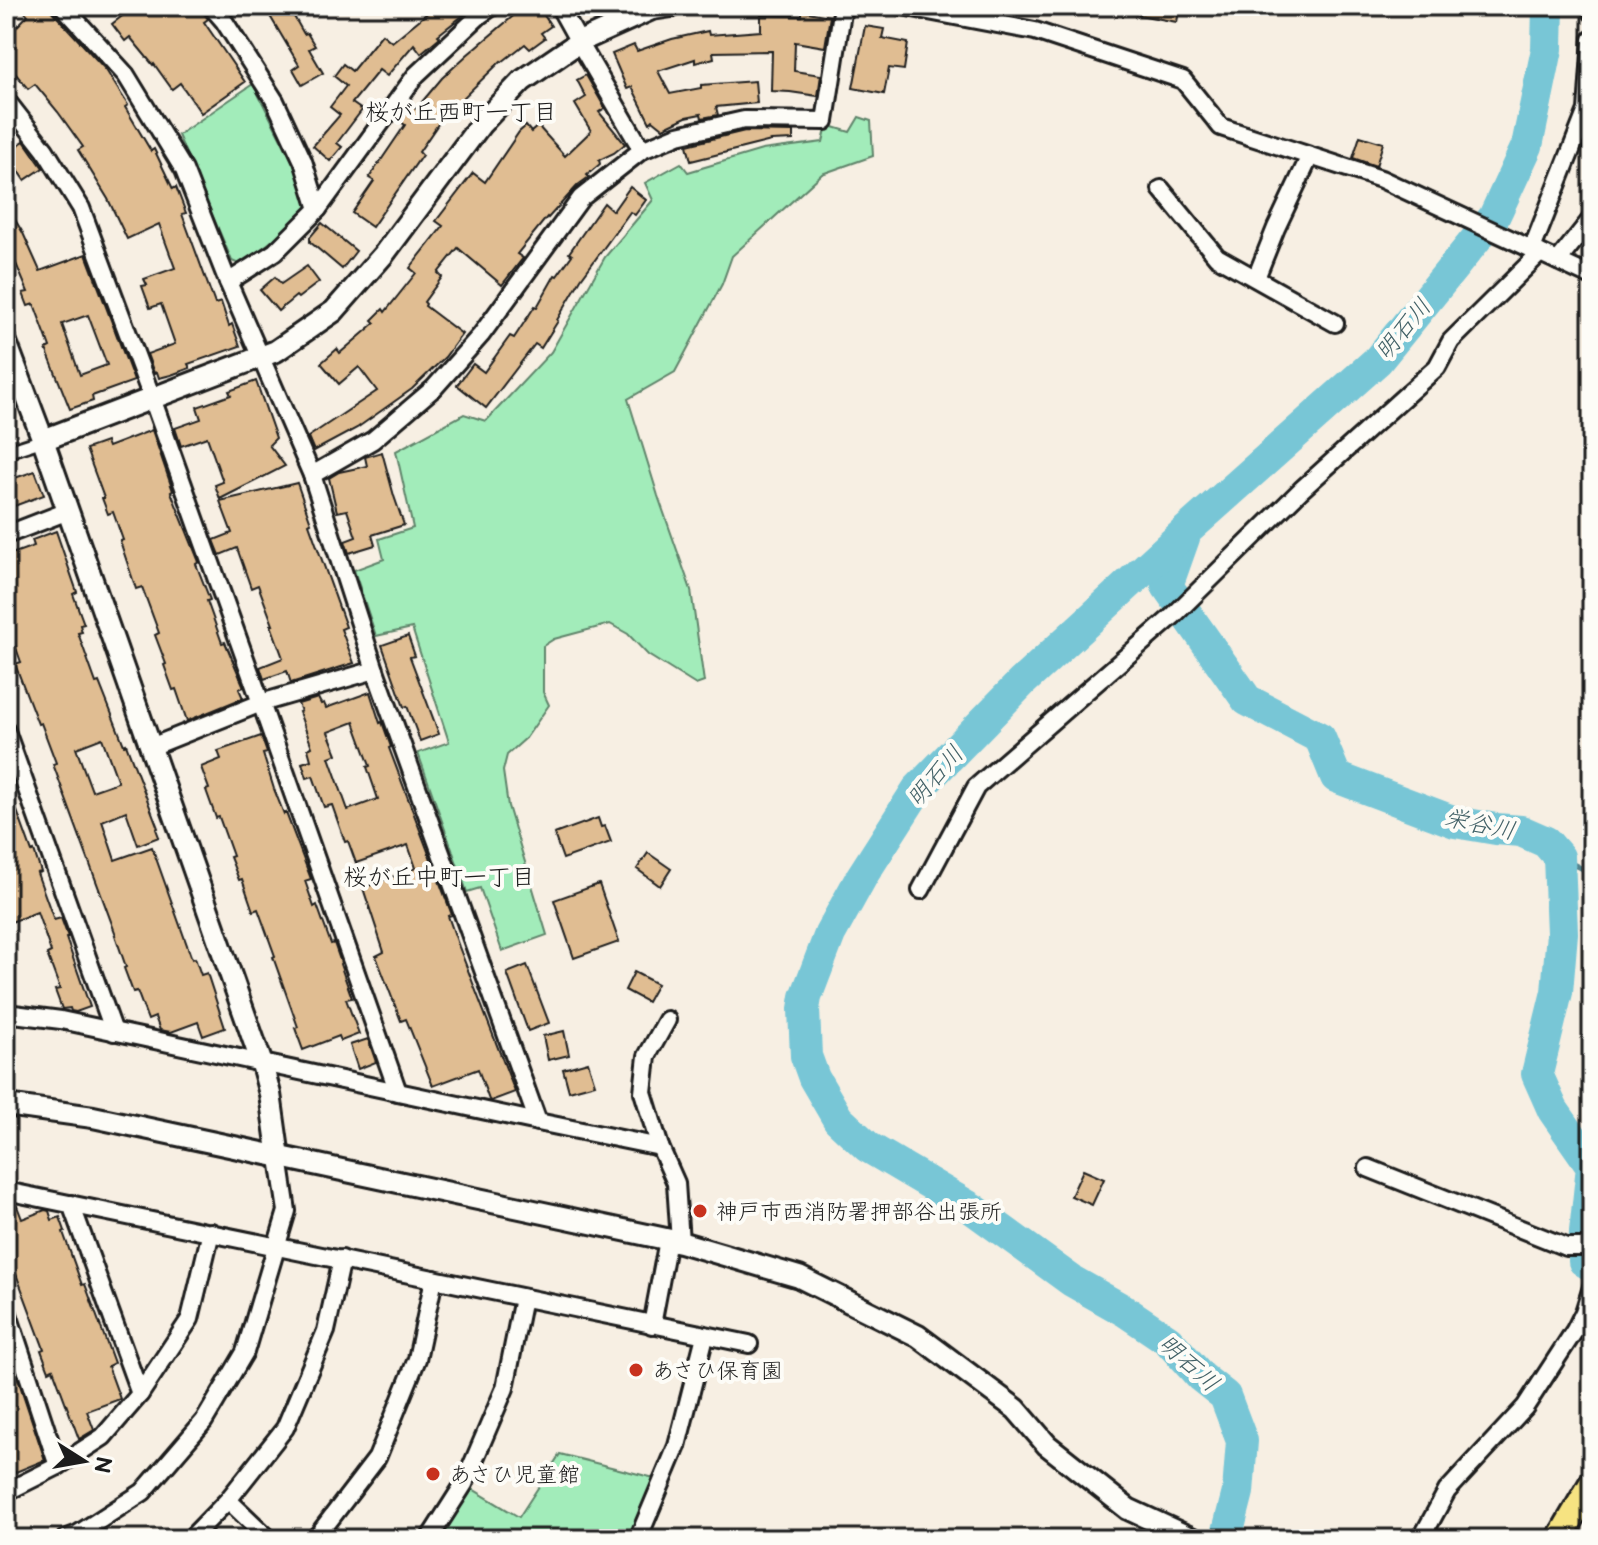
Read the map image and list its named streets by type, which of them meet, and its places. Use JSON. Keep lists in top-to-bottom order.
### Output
{
  "districts": ["桜が丘西町一丁目", "桜が丘中町一丁目"],
  "water": ["明石川", "栄谷川"],
  "places": ["神戸市西消防署押部谷出張所", "あさひ保育園", "あさひ児童館"],
  "north": "right"
}
